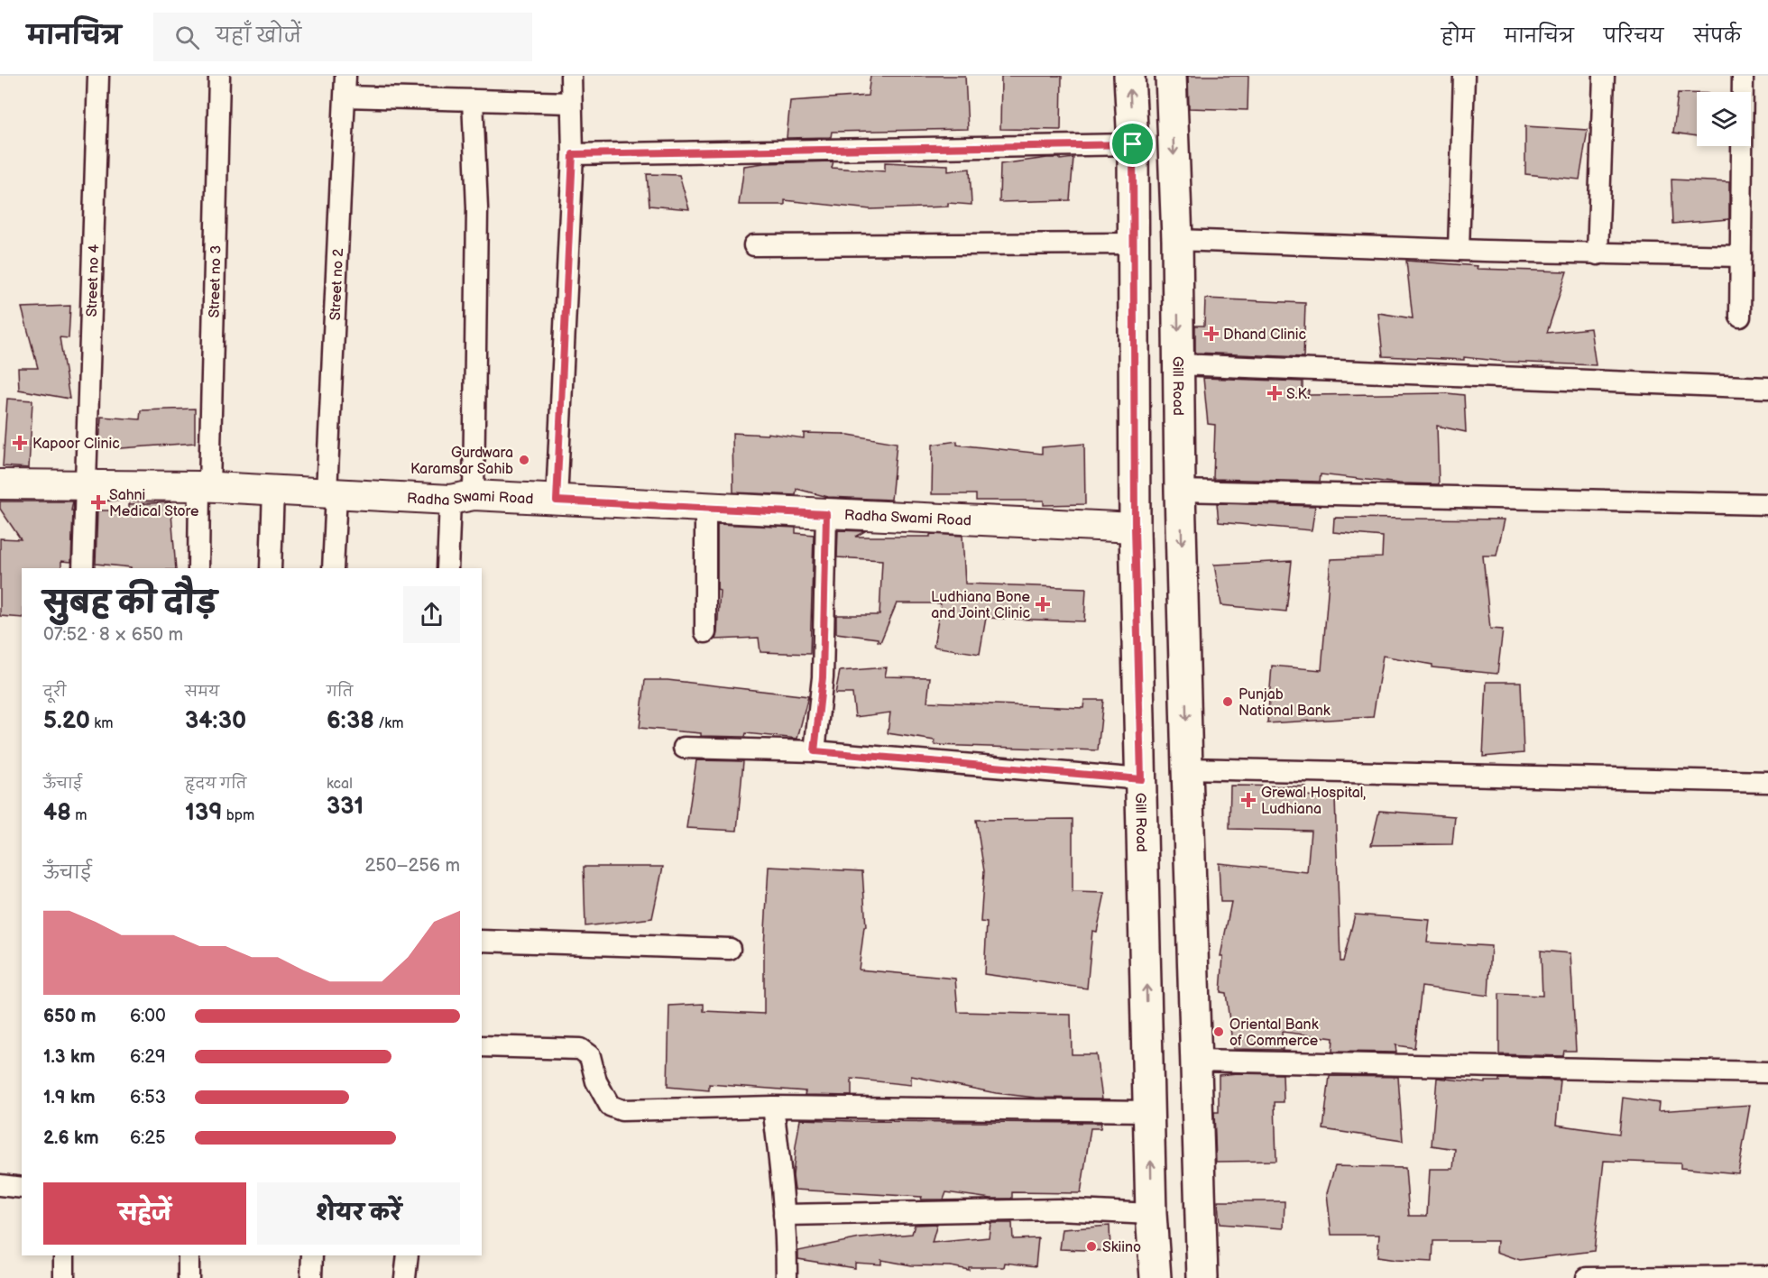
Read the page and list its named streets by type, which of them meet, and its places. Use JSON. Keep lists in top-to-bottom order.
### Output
{
  "streets": {
    "main road": ["Gill Road"],
    "street": [
      "Street no 4",
      "Street no 3",
      "Street no 2",
      "Radha Swami Road"
    ]
  },
  "crossings": [
    ["Street no 4", "Radha Swami Road"],
    ["Street no 3", "Radha Swami Road"],
    ["Street no 2", "Radha Swami Road"],
    ["Gill Road", "Radha Swami Road"]
  ],
  "places": {
    "health": [
      "Dhand Clinic",
      "S.K.",
      "Kapoor Clinic",
      "Sahni Medical Store",
      "Ludhiana Bone and Joint Clinic",
      "Grewal Hospital, Ludhiana"
    ],
    "other": [
      "Gurdwara Karamsar Sahib",
      "Punjab National Bank",
      "Oriental Bank of Commerce",
      "Skiino"
    ]
  },
  "page": {
    "header": "मानचित्र",
    "search": "यहाँ खोजें",
    "nav": [
      "होम",
      "मानचित्र",
      "परिचय",
      "संपर्क"
    ],
    "heading": ["सुबह की दौड़", "07:52 · 8 × 650 m"],
    "stats": [
      ["दूरी", "5.20 km"],
      ["समय", "34:30"],
      ["गति", "6:38 /km"],
      ["ऊँचाई", "48 m"],
      ["हृदय गति", "139 bpm"],
      ["kcal", "331"]
    ],
    "chart": ["ऊँचाई", "250–256 m"],
    "list": [
      {
        "name": "650 m",
        "note": "6:00"
      },
      {
        "name": "1.3 km",
        "note": "6:29"
      },
      {
        "name": "1.9 km",
        "note": "6:53"
      },
      {
        "name": "2.6 km",
        "note": "6:25"
      }
    ],
    "buttons": ["सहेजें", "शेयर करें"]
  }
}
